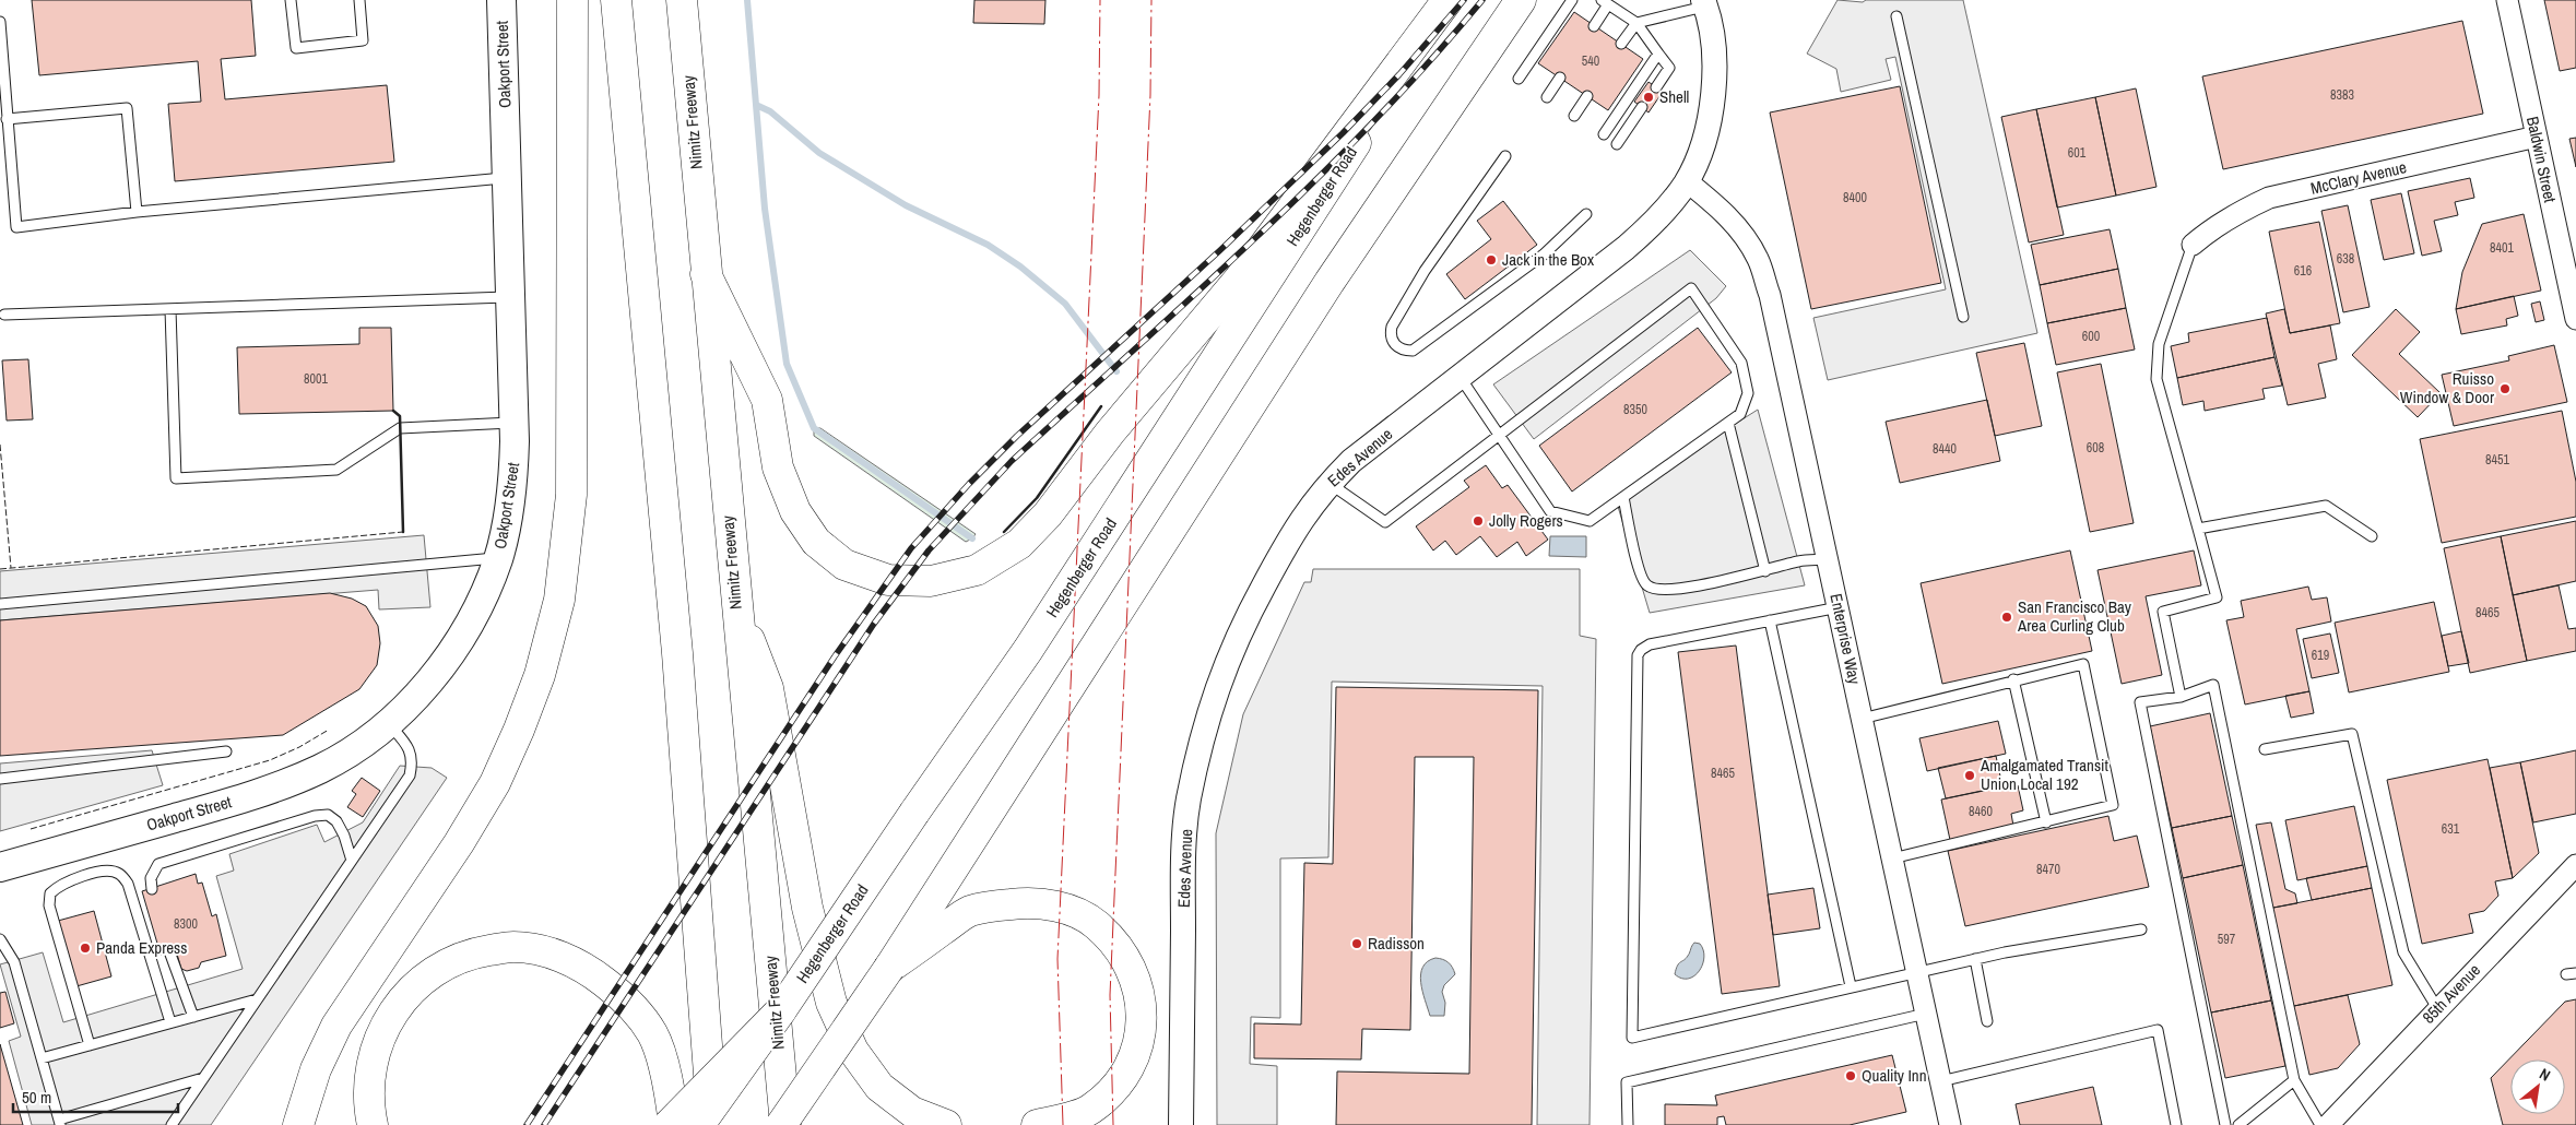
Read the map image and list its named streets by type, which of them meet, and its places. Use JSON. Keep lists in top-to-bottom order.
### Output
{
  "streets": {
    "main road": ["Oakport Street", "Nimitz Freeway", "Hegenberger Road"],
    "street": [
      "Baldwin Street",
      "McClary Avenue",
      "Edes Avenue",
      "Enterprise Way",
      "85th Avenue"
    ]
  },
  "crossings": [
    ["Baldwin Street", "McClary Avenue"],
    ["Edes Avenue", "Enterprise Way"]
  ],
  "places": [
    "Shell",
    "Jack in the Box",
    "Ruisso Window & Door",
    "Jolly Rogers",
    "San Francisco Bay Area Curling Club",
    "Amalgamated Transit Union Local 192",
    "Radisson",
    "Panda Express",
    "Quality Inn"
  ],
  "house_numbers": [
    "540",
    "8383",
    "601",
    "8400",
    "8401",
    "638",
    "616",
    "600",
    "8001",
    "8350",
    "608",
    "8440",
    "8451",
    "8465",
    "619",
    "8465",
    "8460",
    "631",
    "8470",
    "8300",
    "597"
  ],
  "scale_bar": "50 m",
  "north": "top right"
}
